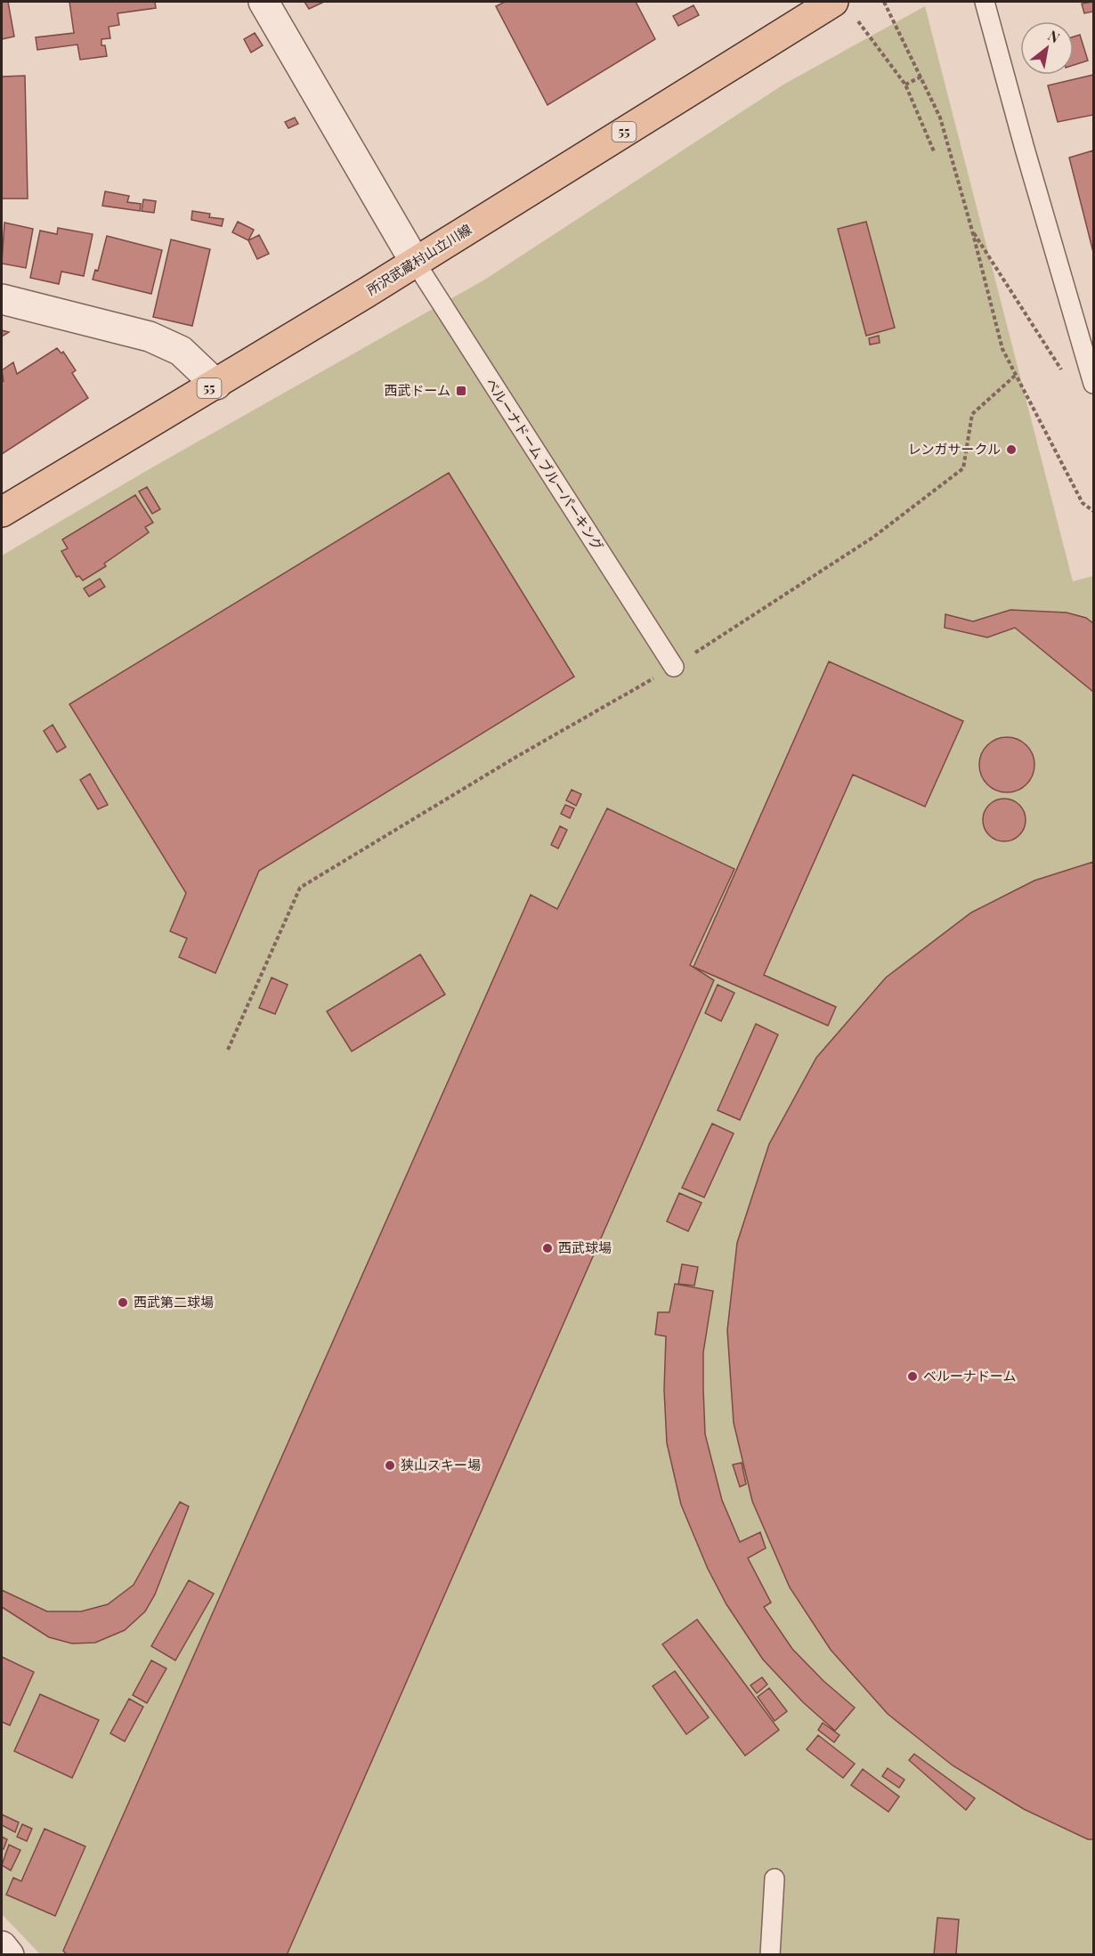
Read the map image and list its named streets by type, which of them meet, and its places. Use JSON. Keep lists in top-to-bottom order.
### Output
{
  "streets": {
    "main road": ["55", "所沢武蔵村山立川線"],
    "lane": ["ベルーナドーム ブルーパーキング"]
  },
  "crossings": [
    ["所沢武蔵村山立川線", "ベルーナドーム ブルーパーキング"]
  ],
  "places": {
    "transit": ["西武ドーム"],
    "other": [
      "レンガサークル",
      "西武球場",
      "西武第二球場",
      "ベルーナドーム",
      "狭山スキー場"
    ]
  },
  "north": "top right"
}
